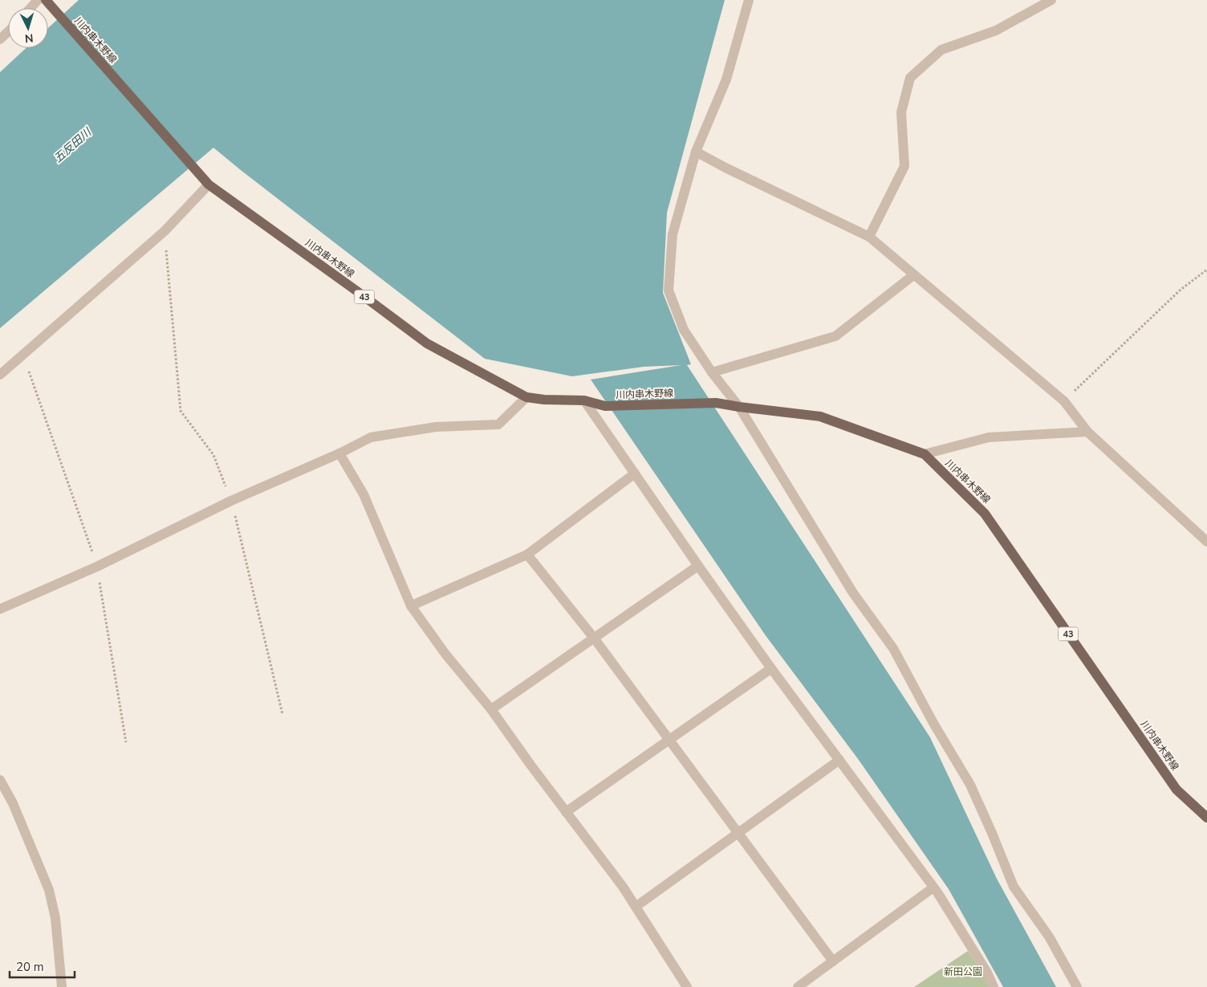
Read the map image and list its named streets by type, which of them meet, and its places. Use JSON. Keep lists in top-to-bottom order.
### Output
{
  "streets": {
    "main road": ["川内串木野線", "43"]
  },
  "water": ["五反田川"],
  "parks": ["新田公園"],
  "scale_bar": "20 m",
  "north": "bottom"
}
